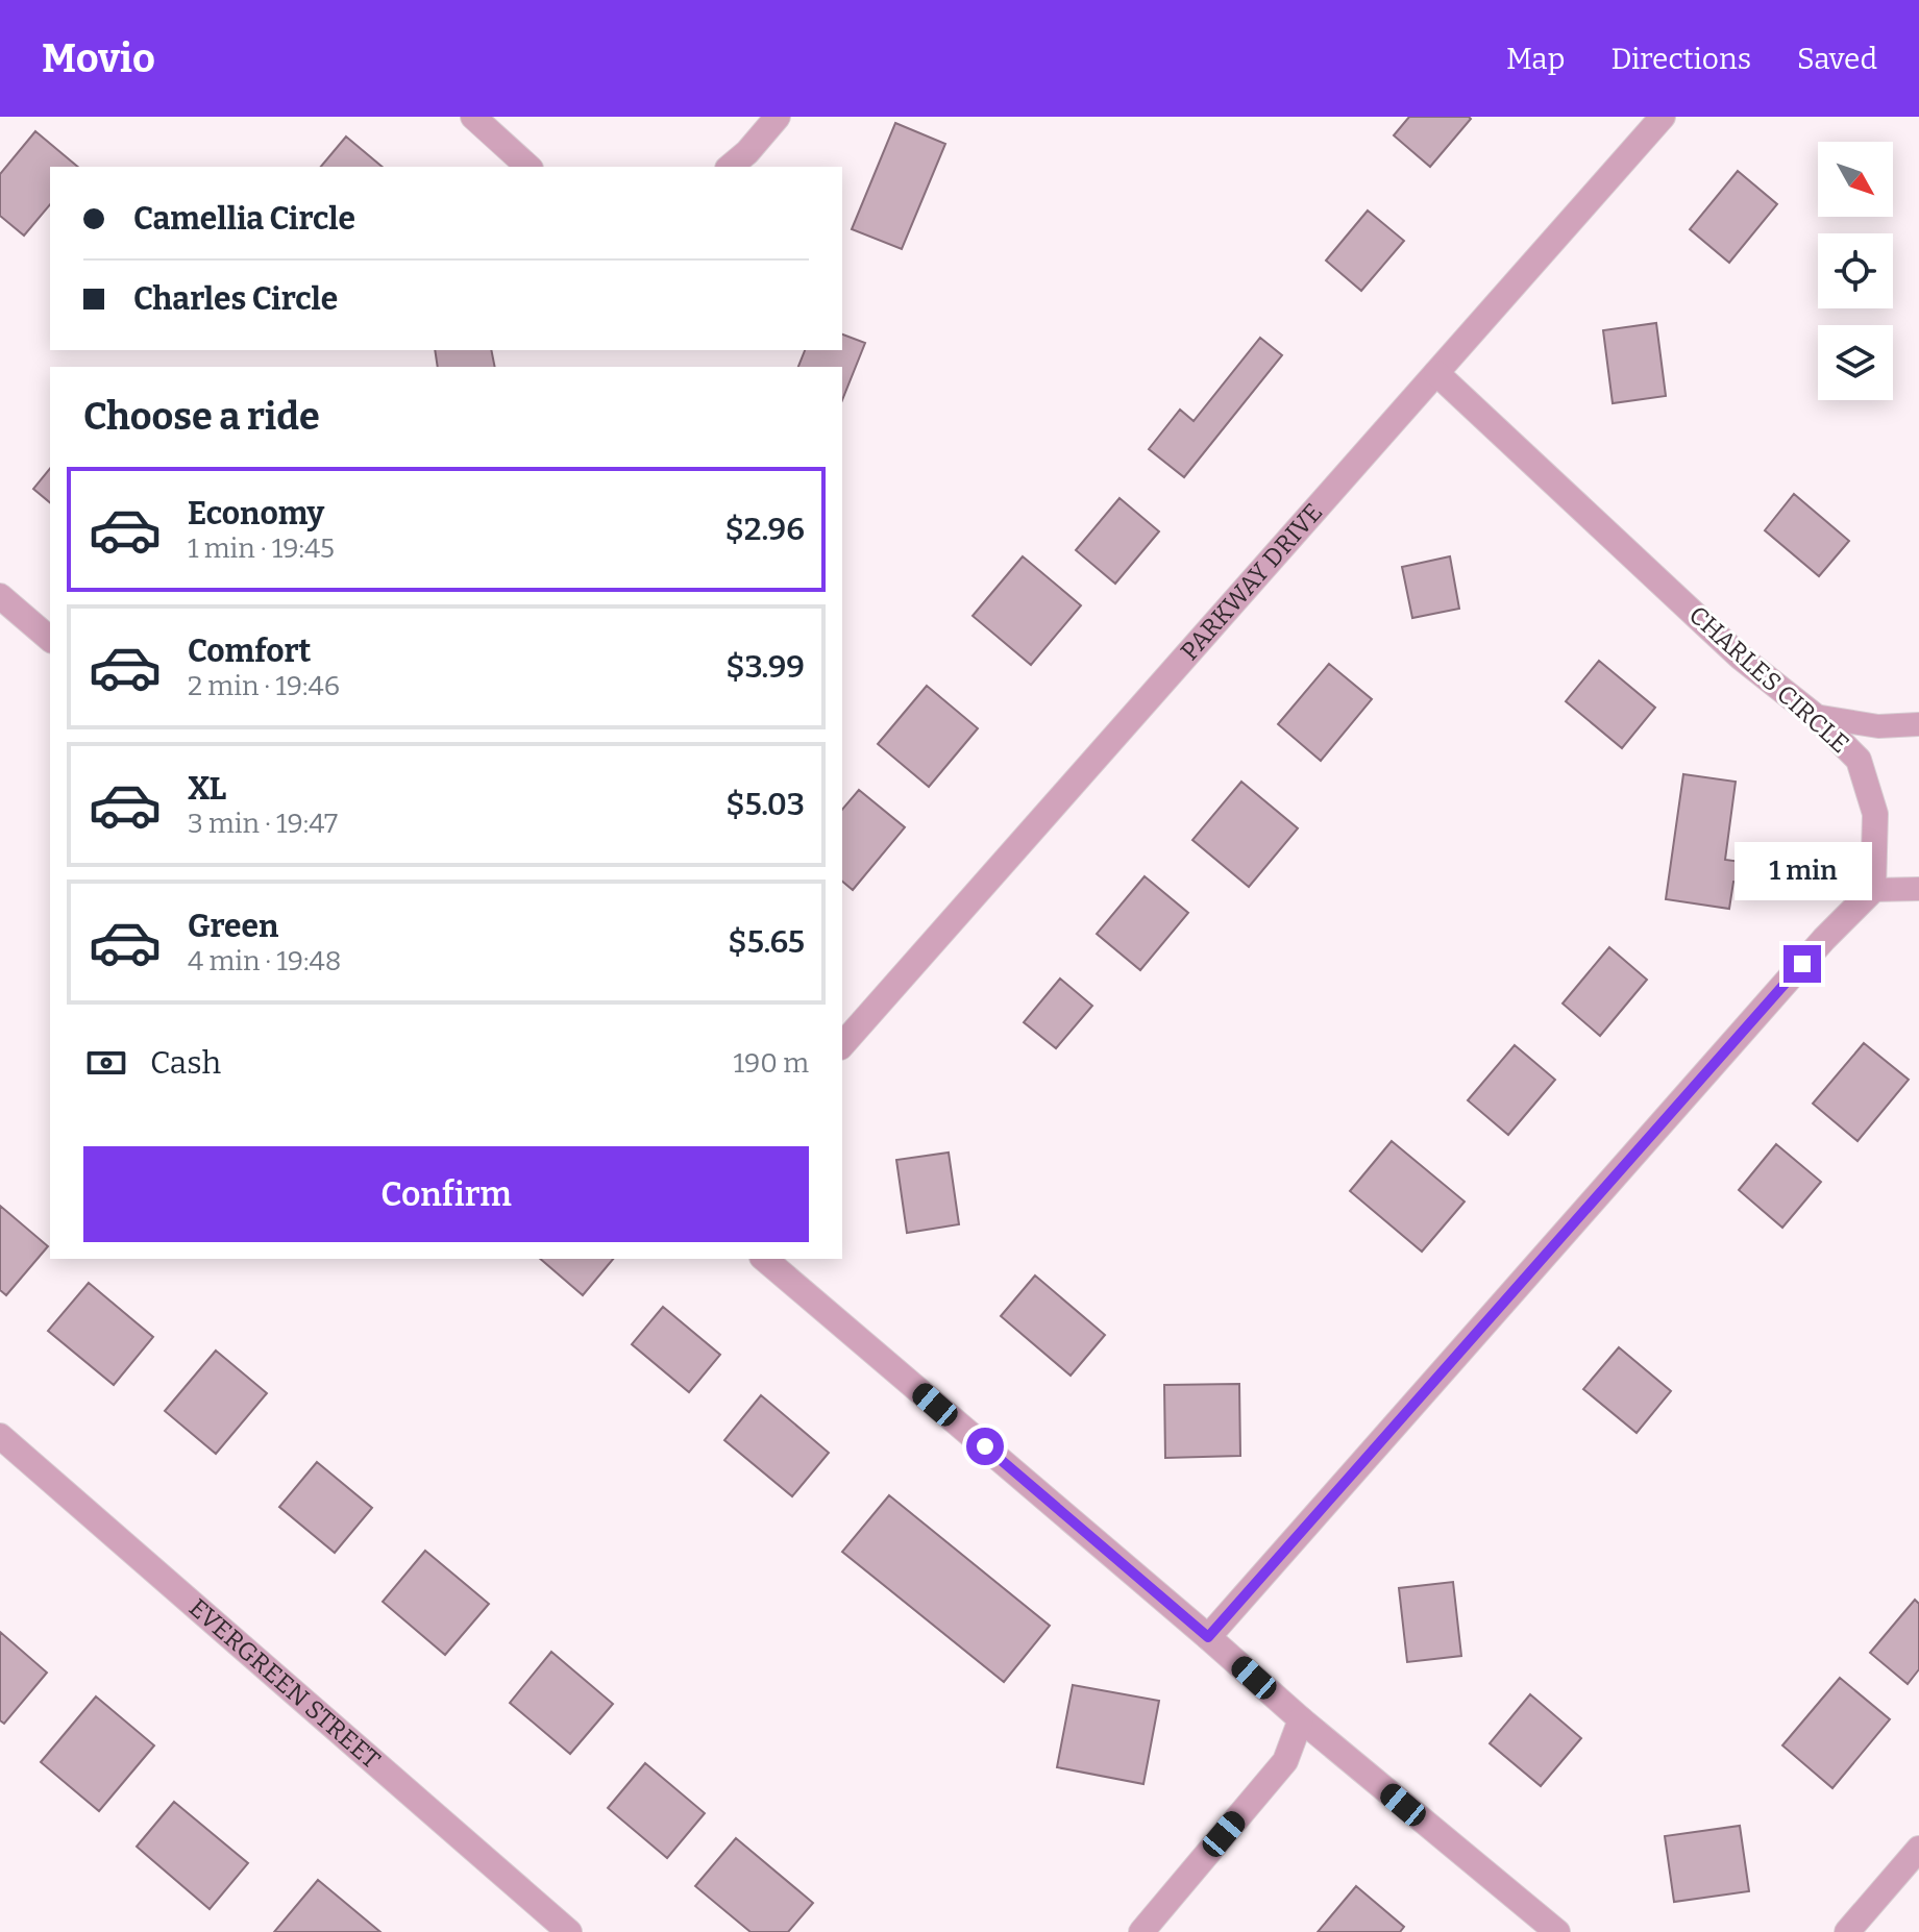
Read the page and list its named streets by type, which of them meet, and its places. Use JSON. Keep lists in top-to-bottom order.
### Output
{
  "streets": {
    "street": ["PARKWAY DRIVE", "CHARLES CIRCLE", "EVERGREEN STREET"]
  },
  "crossings": [
    ["PARKWAY DRIVE", "CHARLES CIRCLE"]
  ],
  "north": "bottom right",
  "page": {
    "header": "Movio",
    "nav": ["Map", "Directions", "Saved"],
    "banner": ["Camellia Circle", "Charles Circle"],
    "heading": "Choose a ride",
    "list": [
      {
        "name": "Economy",
        "note": "1 min · 19:45",
        "value": "$2.96"
      },
      {
        "name": "Comfort",
        "note": "2 min · 19:46",
        "value": "$3.99"
      },
      {
        "name": "XL",
        "note": "3 min · 19:47",
        "value": "$5.03"
      },
      {
        "name": "Green",
        "note": "4 min · 19:48",
        "value": "$5.65"
      }
    ],
    "bubble": "1 min",
    "pay": ["Cash", "190 m"],
    "buttons": "Confirm"
  }
}
